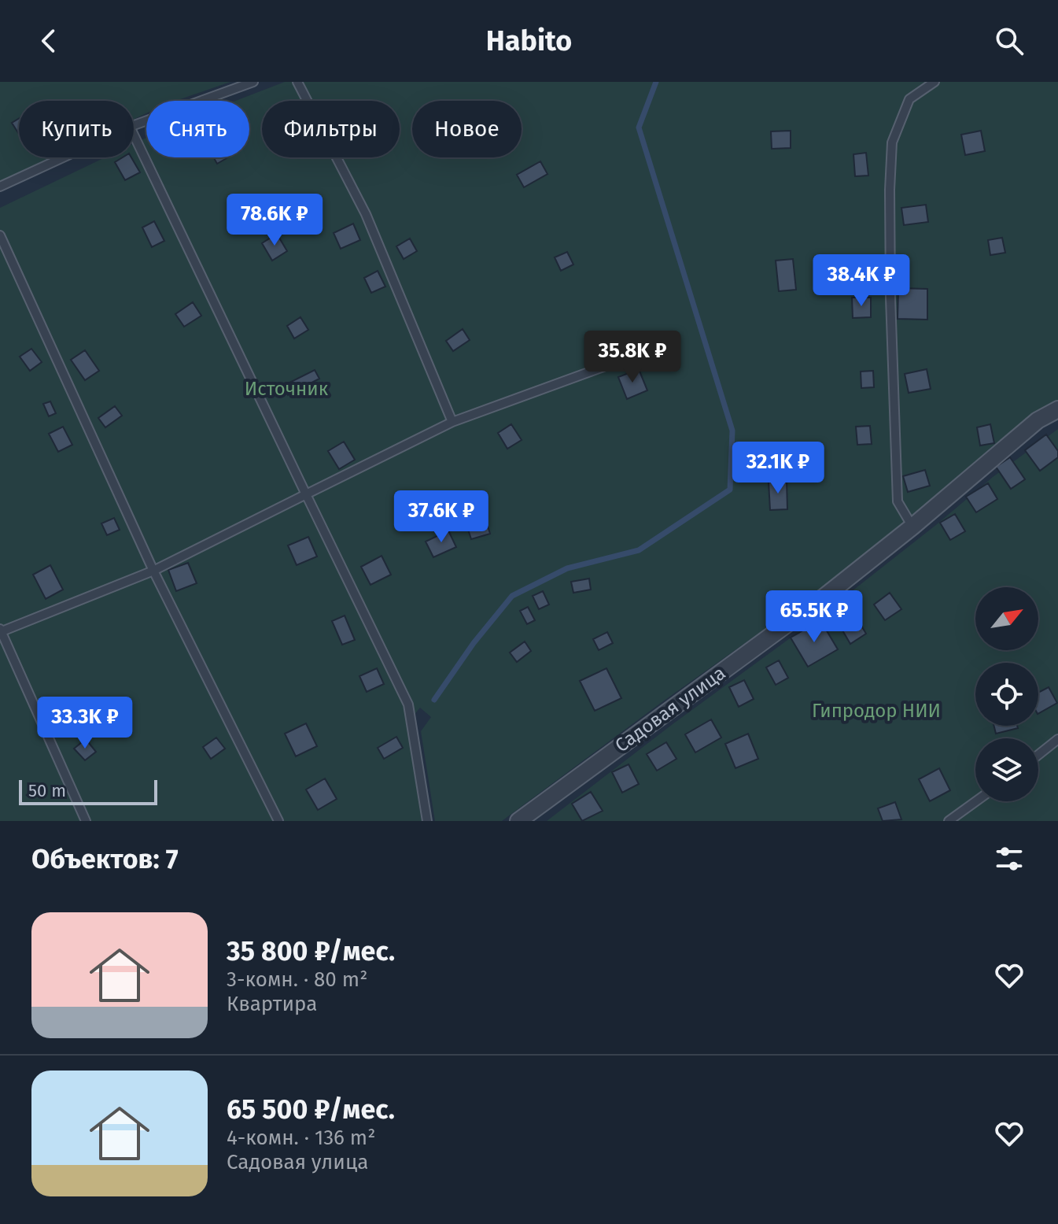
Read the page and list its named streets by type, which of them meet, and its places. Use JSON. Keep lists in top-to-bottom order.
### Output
{
  "streets": {
    "street": ["Садовая улица"]
  },
  "parks": ["Источник", "Гипродор НИИ"],
  "scale_bar": "50 m",
  "north": "top right",
  "page": {
    "header": "Habito",
    "chip": [
      "Купить",
      "Снять",
      "Фильтры",
      "Новое"
    ],
    "price": [
      "78.6K ₽",
      "38.4K ₽",
      "35.8K ₽",
      "32.1K ₽",
      "37.6K ₽",
      "65.5K ₽",
      "33.3K ₽"
    ],
    "scale": "50 m",
    "heading": "Объектов: 7",
    "list": [
      {
        "name": "35 800 ₽/мес.",
        "note": "3-комн. · 80 m² · Квартира"
      },
      {
        "name": "65 500 ₽/мес.",
        "note": "4-комн. · 136 m² · Садовая улица"
      }
    ]
  }
}
